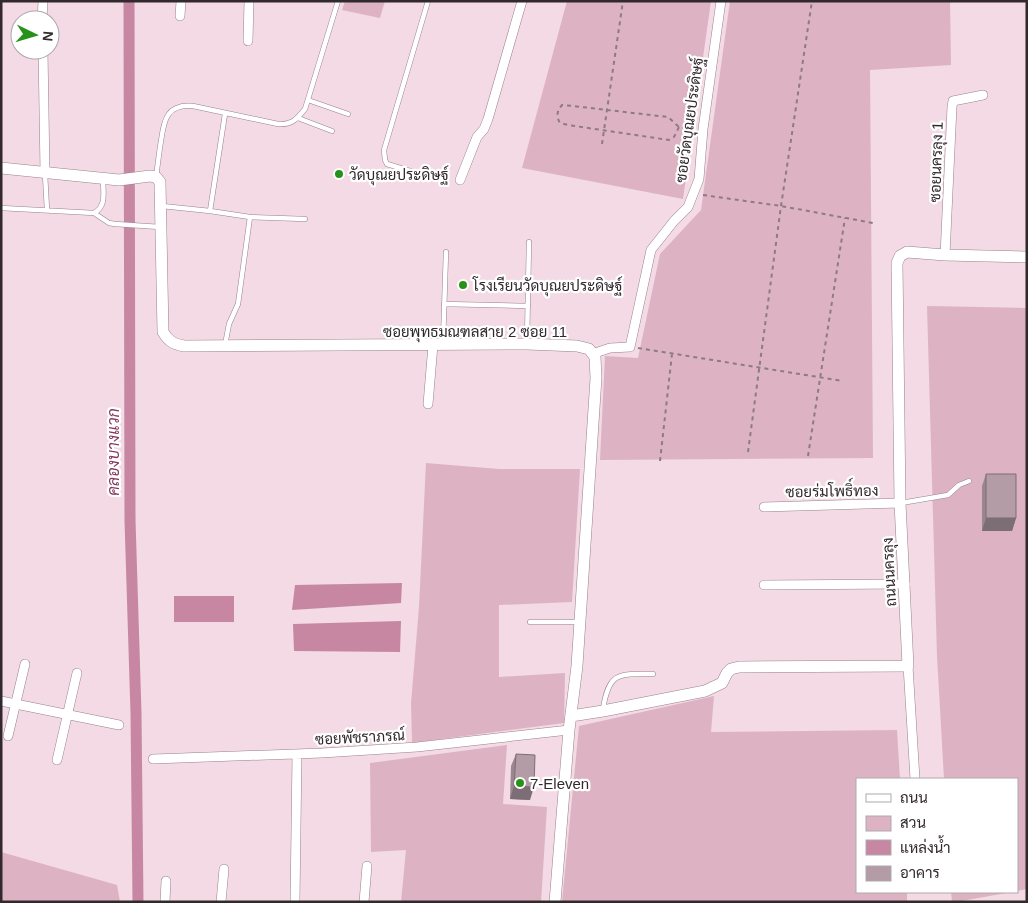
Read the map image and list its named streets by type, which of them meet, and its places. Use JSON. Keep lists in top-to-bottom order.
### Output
{
  "streets": {
    "street": [
      "ซอยวัดบุณยประดิษฐ์",
      "ซอยนครลุง 1",
      "ซอยพุทธมณฑลสาย 2 ซอย 11",
      "ซอยร่มโพธิ์ทอง",
      "ถนนนครลุง",
      "ซอยพัชราภรณ์"
    ]
  },
  "crossings": [
    ["ซอยนครลุง 1", "ถนนนครลุง"],
    ["ซอยร่มโพธิ์ทอง", "ถนนนครลุง"]
  ],
  "water": ["คลองบางแวก"],
  "places": ["วัดบุณยประดิษฐ์", "โรงเรียนวัดบุณยประดิษฐ์", "7-Eleven"],
  "legend": [
    "ถนน",
    "สวน",
    "แหล่งน้ำ",
    "อาคาร"
  ],
  "north": "right"
}
